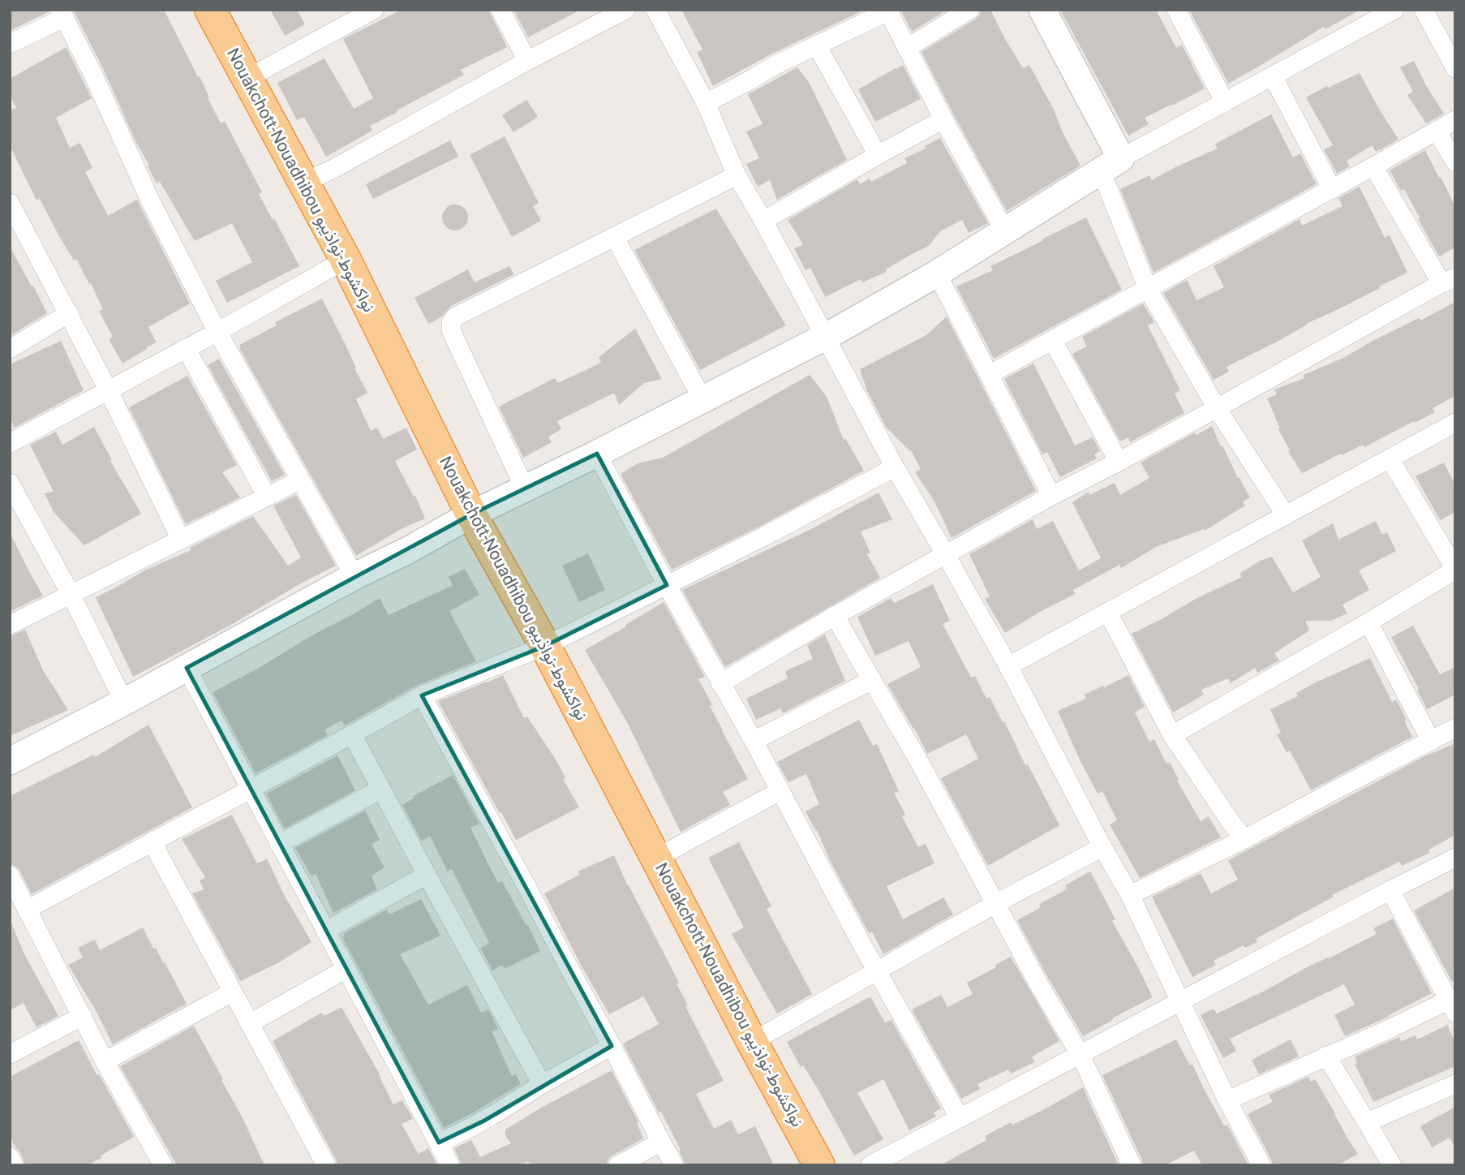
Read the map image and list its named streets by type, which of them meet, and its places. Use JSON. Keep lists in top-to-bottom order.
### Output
{
  "streets": {
    "highway": ["Nouakchott-Nouadhibou نواكشوط-نواذيبو"]
  }
}
